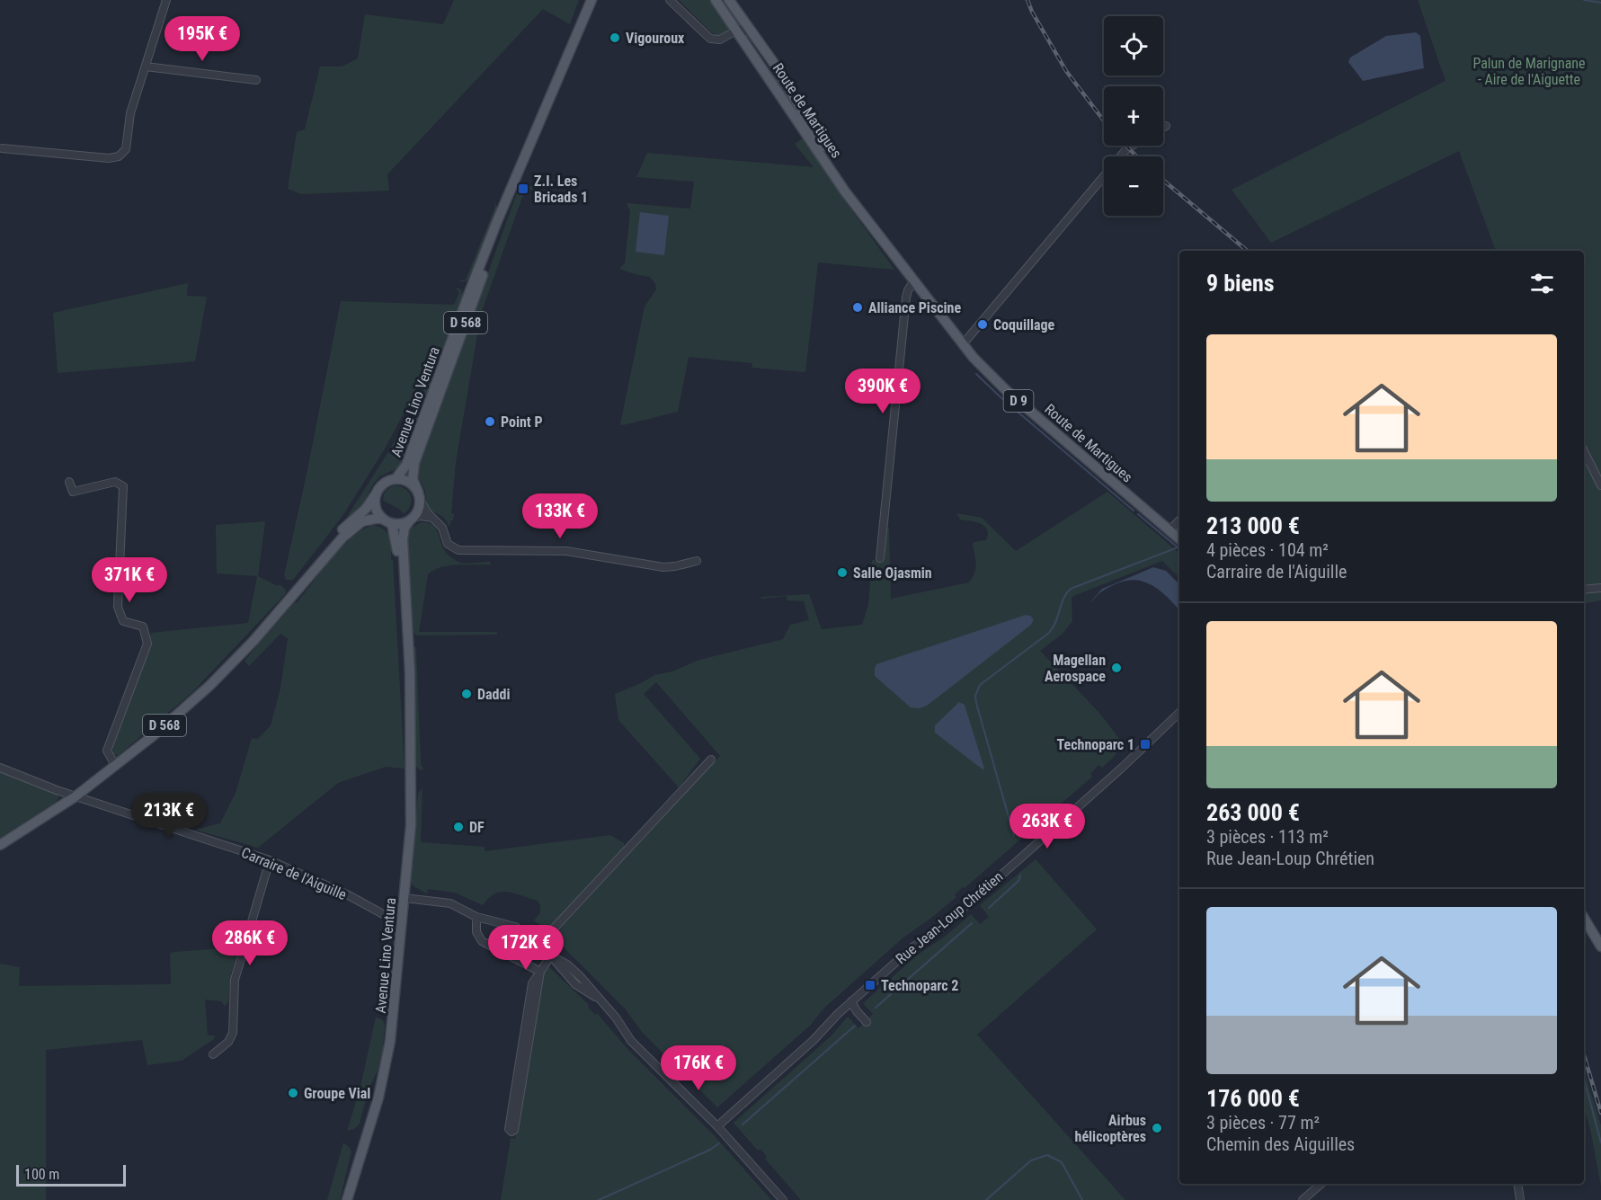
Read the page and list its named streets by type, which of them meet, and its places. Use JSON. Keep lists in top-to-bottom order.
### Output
{
  "streets": {
    "main road": [
      "Route de Martigues",
      "D 568",
      "D 9",
      "Avenue Lino Ventura"
    ],
    "street": ["Carraire de l'Aiguille", "Rue Jean-Loup Chrétien"]
  },
  "crossings": [
    ["D 568", "Avenue Lino Ventura"],
    ["D 568", "Carraire de l'Aiguille"],
    ["Avenue Lino Ventura", "Carraire de l'Aiguille"]
  ],
  "parks": ["Palun de Marignane - Aire de l'Aiguette"],
  "places": {
    "other": [
      "Vigouroux",
      "Alliance Piscine",
      "Coquillage",
      "Point P",
      "Salle Ojasmin",
      "Magellan Aerospace",
      "Daddi",
      "DF",
      "Groupe Vial",
      "Airbus hélicoptères"
    ],
    "transit": ["Z.I. Les Bricads 1", "Technoparc 1", "Technoparc 2"]
  },
  "scale_bar": "100 m",
  "page": {
    "map_buttons": ["+", "−"],
    "price": [
      "195K €",
      "390K €",
      "133K €",
      "371K €",
      "213K €",
      "263K €",
      "286K €",
      "172K €",
      "176K €"
    ],
    "heading": "9 biens",
    "list": [
      {
        "name": "213 000 €",
        "note": "4 pièces · 104 m² · Carraire de l'Aiguille"
      },
      {
        "name": "263 000 €",
        "note": "3 pièces · 113 m² · Rue Jean-Loup Chrétien"
      },
      {
        "name": "176 000 €",
        "note": "3 pièces · 77 m² · Chemin des Aiguilles"
      }
    ],
    "scale": "100 m"
  }
}
